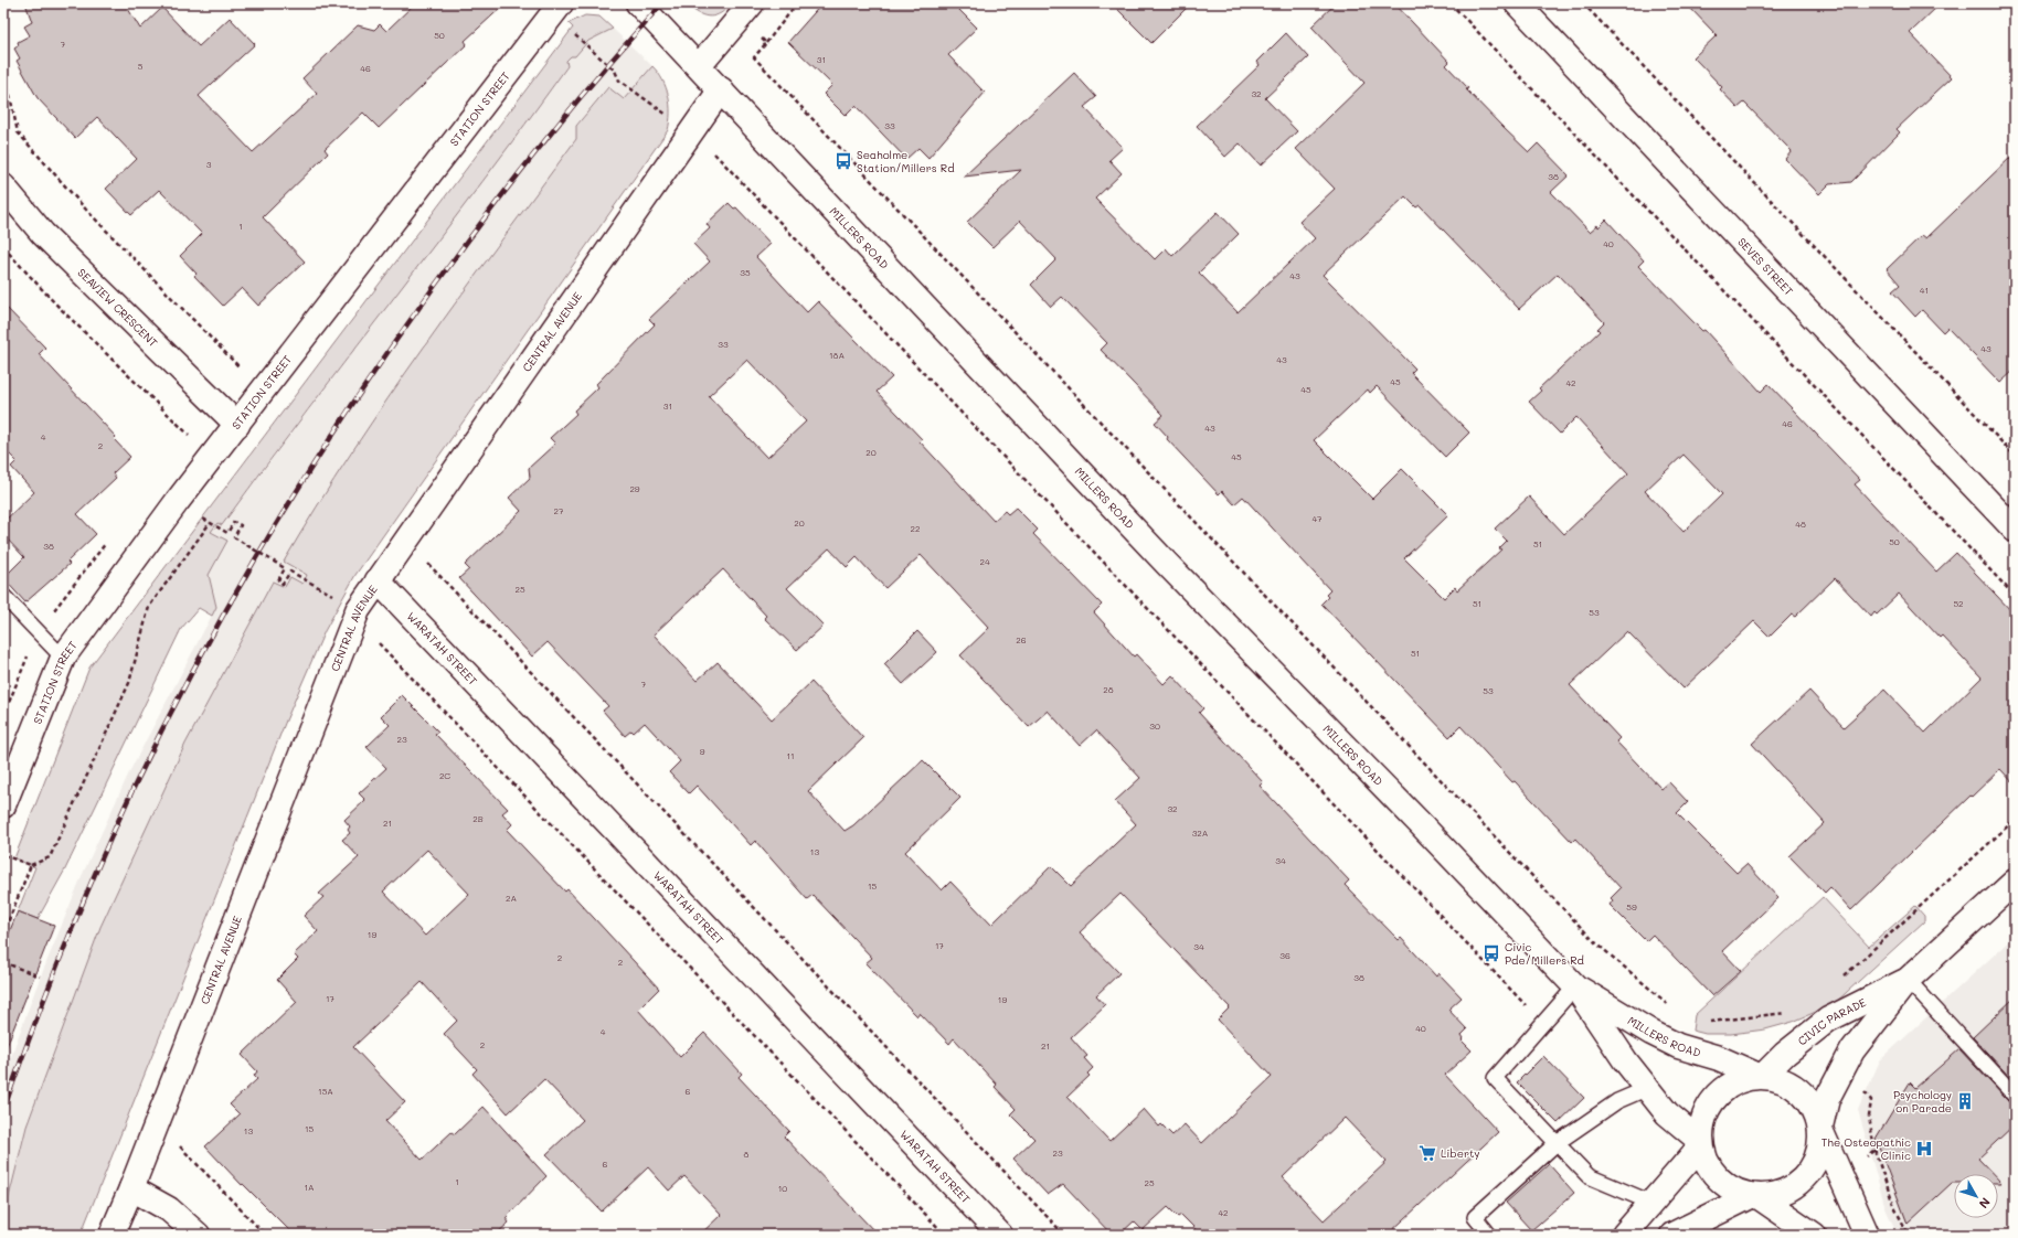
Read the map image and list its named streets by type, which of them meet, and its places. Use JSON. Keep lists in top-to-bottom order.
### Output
{
  "streets": {
    "street": [
      "STATION STREET",
      "MILLERS ROAD",
      "SEVES STREET",
      "SEAVIEW CRESCENT",
      "CENTRAL AVENUE",
      "WARATAH STREET",
      "CIVIC PARADE"
    ]
  },
  "crossings": [
    ["STATION STREET", "SEAVIEW CRESCENT"],
    ["MILLERS ROAD", "CENTRAL AVENUE"],
    ["MILLERS ROAD", "CIVIC PARADE"],
    ["CENTRAL AVENUE", "WARATAH STREET"]
  ],
  "places": {
    "bus stop": ["Seaholme Station/Millers Rd", "Civic Pde/Millers Rd"],
    "building": ["Psychology on Parade"],
    "hospital": ["The Osteopathic Clinic"],
    "supermarket": ["Liberty"]
  },
  "house_numbers": [
    "50",
    "7",
    "31",
    "5",
    "46",
    "32",
    "33",
    "3",
    "38",
    "1",
    "40",
    "35",
    "43",
    "41",
    "33",
    "43",
    "18A",
    "43",
    "45",
    "42",
    "45",
    "31",
    "46",
    "43",
    "4",
    "2",
    "20",
    "45",
    "29",
    "27",
    "47",
    "20",
    "48",
    "22",
    "50",
    "51",
    "38",
    "24",
    "25",
    "51",
    "52",
    "53",
    "26",
    "51",
    "7",
    "28",
    "53",
    "30",
    "23",
    "9",
    "11",
    "2C",
    "32",
    "2B",
    "21",
    "32A",
    "13",
    "34",
    "15",
    "2A",
    "59",
    "19",
    "17",
    "34",
    "36",
    "2",
    "2",
    "38",
    "17",
    "19",
    "40",
    "4",
    "2",
    "21",
    "15A",
    "6",
    "15",
    "13",
    "23",
    "8",
    "6",
    "1",
    "25",
    "1A",
    "10",
    "42"
  ],
  "north": "bottom right"
}
